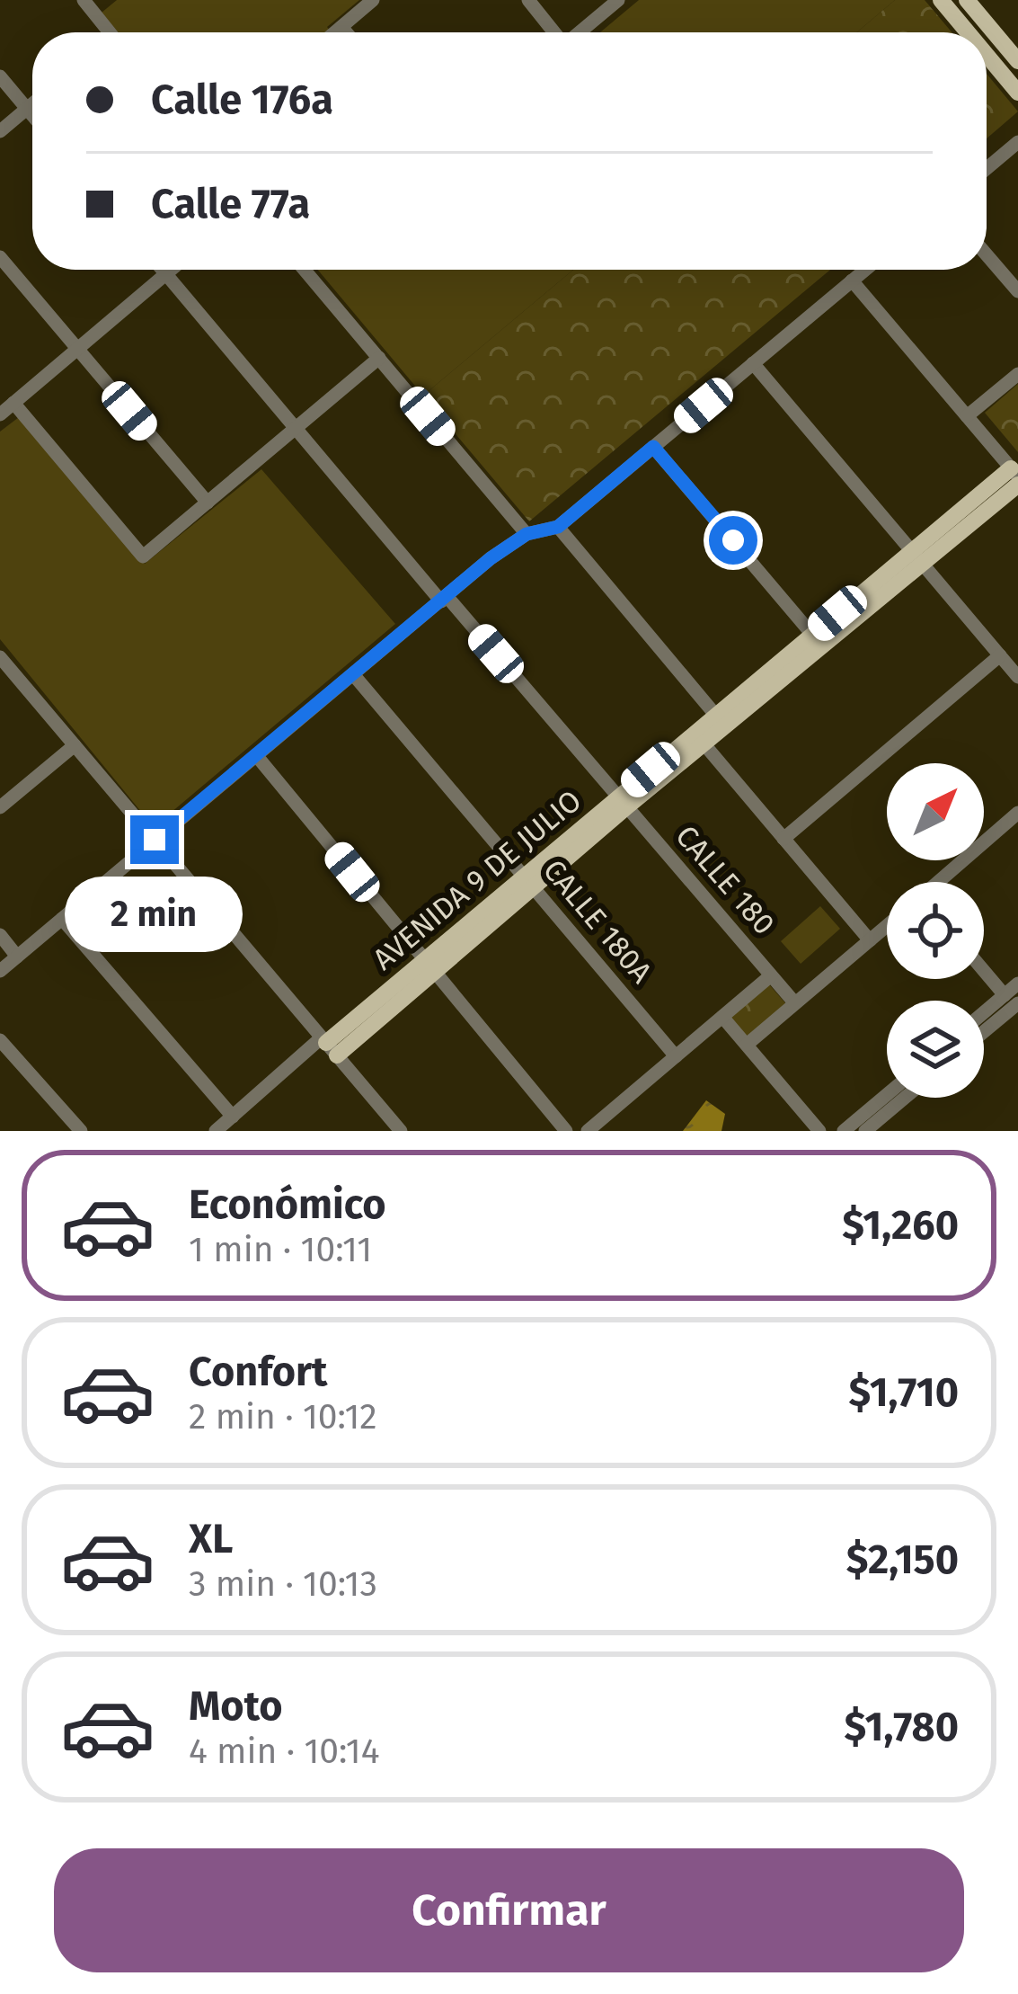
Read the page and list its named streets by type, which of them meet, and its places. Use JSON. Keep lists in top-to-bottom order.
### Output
{
  "streets": {
    "main road": ["AVENIDA 9 DE JULIO"],
    "street": ["CALLE 180", "CALLE 180A"]
  },
  "crossings": [
    ["AVENIDA 9 DE JULIO", "CALLE 180"],
    ["AVENIDA 9 DE JULIO", "CALLE 180A"]
  ],
  "north": "top right",
  "page": {
    "banner": ["Calle 176a", "Calle 77a"],
    "bubble": "2 min",
    "list": [
      {
        "name": "Económico",
        "note": "1 min · 10:11",
        "value": "$1,260"
      },
      {
        "name": "Confort",
        "note": "2 min · 10:12",
        "value": "$1,710"
      },
      {
        "name": "XL",
        "note": "3 min · 10:13",
        "value": "$2,150"
      },
      {
        "name": "Moto",
        "note": "4 min · 10:14",
        "value": "$1,780"
      }
    ],
    "buttons": "Confirmar"
  }
}
